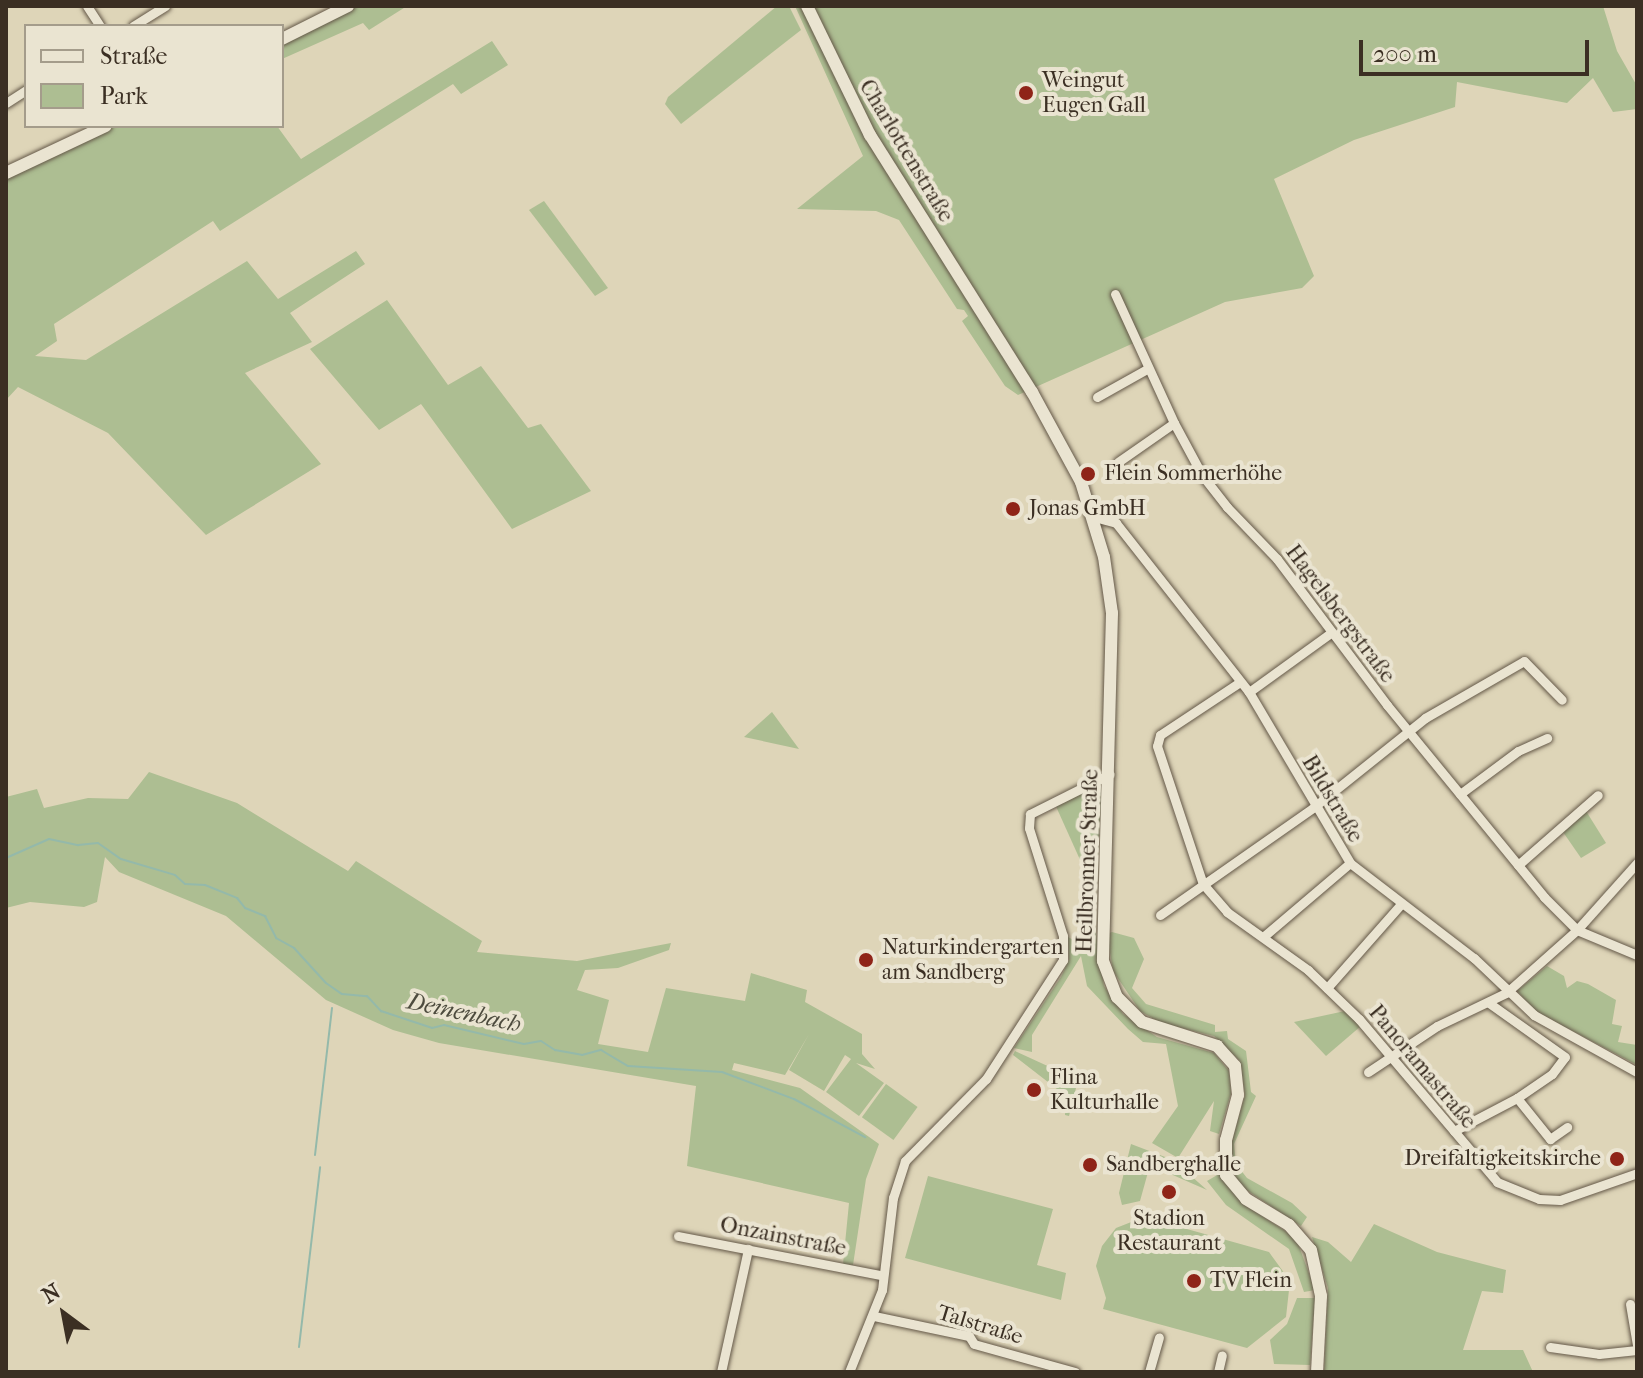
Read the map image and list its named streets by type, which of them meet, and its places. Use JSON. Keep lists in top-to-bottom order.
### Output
{
  "streets": {
    "main road": ["Charlottenstraße", "Heilbronner Straße"],
    "street": [
      "Hagelsbergstraße",
      "Bildstraße",
      "Panoramastraße",
      "Onzainstraße",
      "Talstraße"
    ]
  },
  "crossings": [
    ["Charlottenstraße", "Heilbronner Straße"],
    ["Bildstraße", "Heilbronner Straße"]
  ],
  "water": ["Deinenbach"],
  "places": [
    "Weingut Eugen Gall",
    "Flein Sommerhöhe",
    "Jonas GmbH",
    "Naturkindergarten am Sandberg",
    "Flina Kulturhalle",
    "Dreifaltigkeitskirche",
    "Sandberghalle",
    "Stadion Restaurant",
    "TV Flein"
  ],
  "legend": ["Straße", "Park"],
  "scale_bar": "200 m",
  "north": "top left"
}
